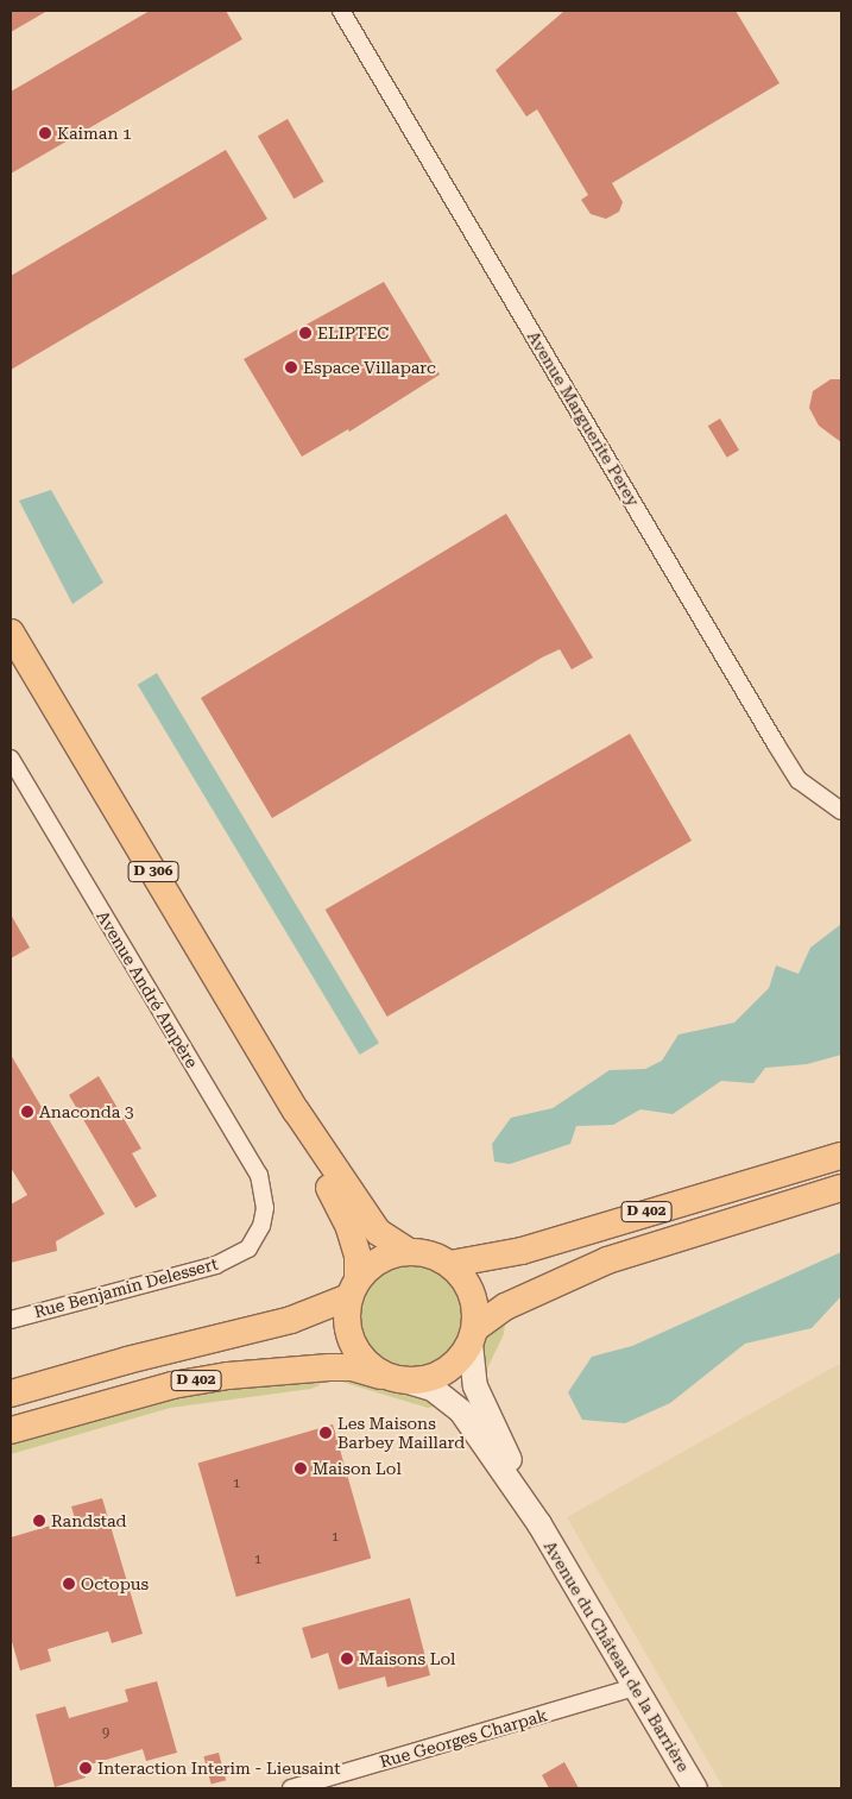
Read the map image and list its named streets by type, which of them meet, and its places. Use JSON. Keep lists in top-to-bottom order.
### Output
{
  "streets": {
    "main road": ["D 306", "D 402", "Avenue du Château de la Barrière"],
    "street": [
      "Avenue Marguerite Perey",
      "Avenue André Ampère",
      "Rue Benjamin Delessert",
      "Rue Georges Charpak"
    ]
  },
  "crossings": [
    ["D 306", "D 402"],
    ["D 306", "Avenue du Château de la Barrière"],
    ["Avenue André Ampère", "Rue Benjamin Delessert"],
    ["D 402", "Avenue du Château de la Barrière"],
    ["Avenue du Château de la Barrière", "Rue Georges Charpak"]
  ],
  "places": [
    "Kaiman 1",
    "ELIPTEC",
    "Espace Villaparc",
    "Anaconda 3",
    "Les Maisons Barbey Maillard",
    "Maison Lol",
    "Randstad",
    "Octopus",
    "Maisons Lol",
    "Interaction Interim - Lieusaint"
  ],
  "house_numbers": [
    "1",
    "1",
    "1",
    "9"
  ]
}
